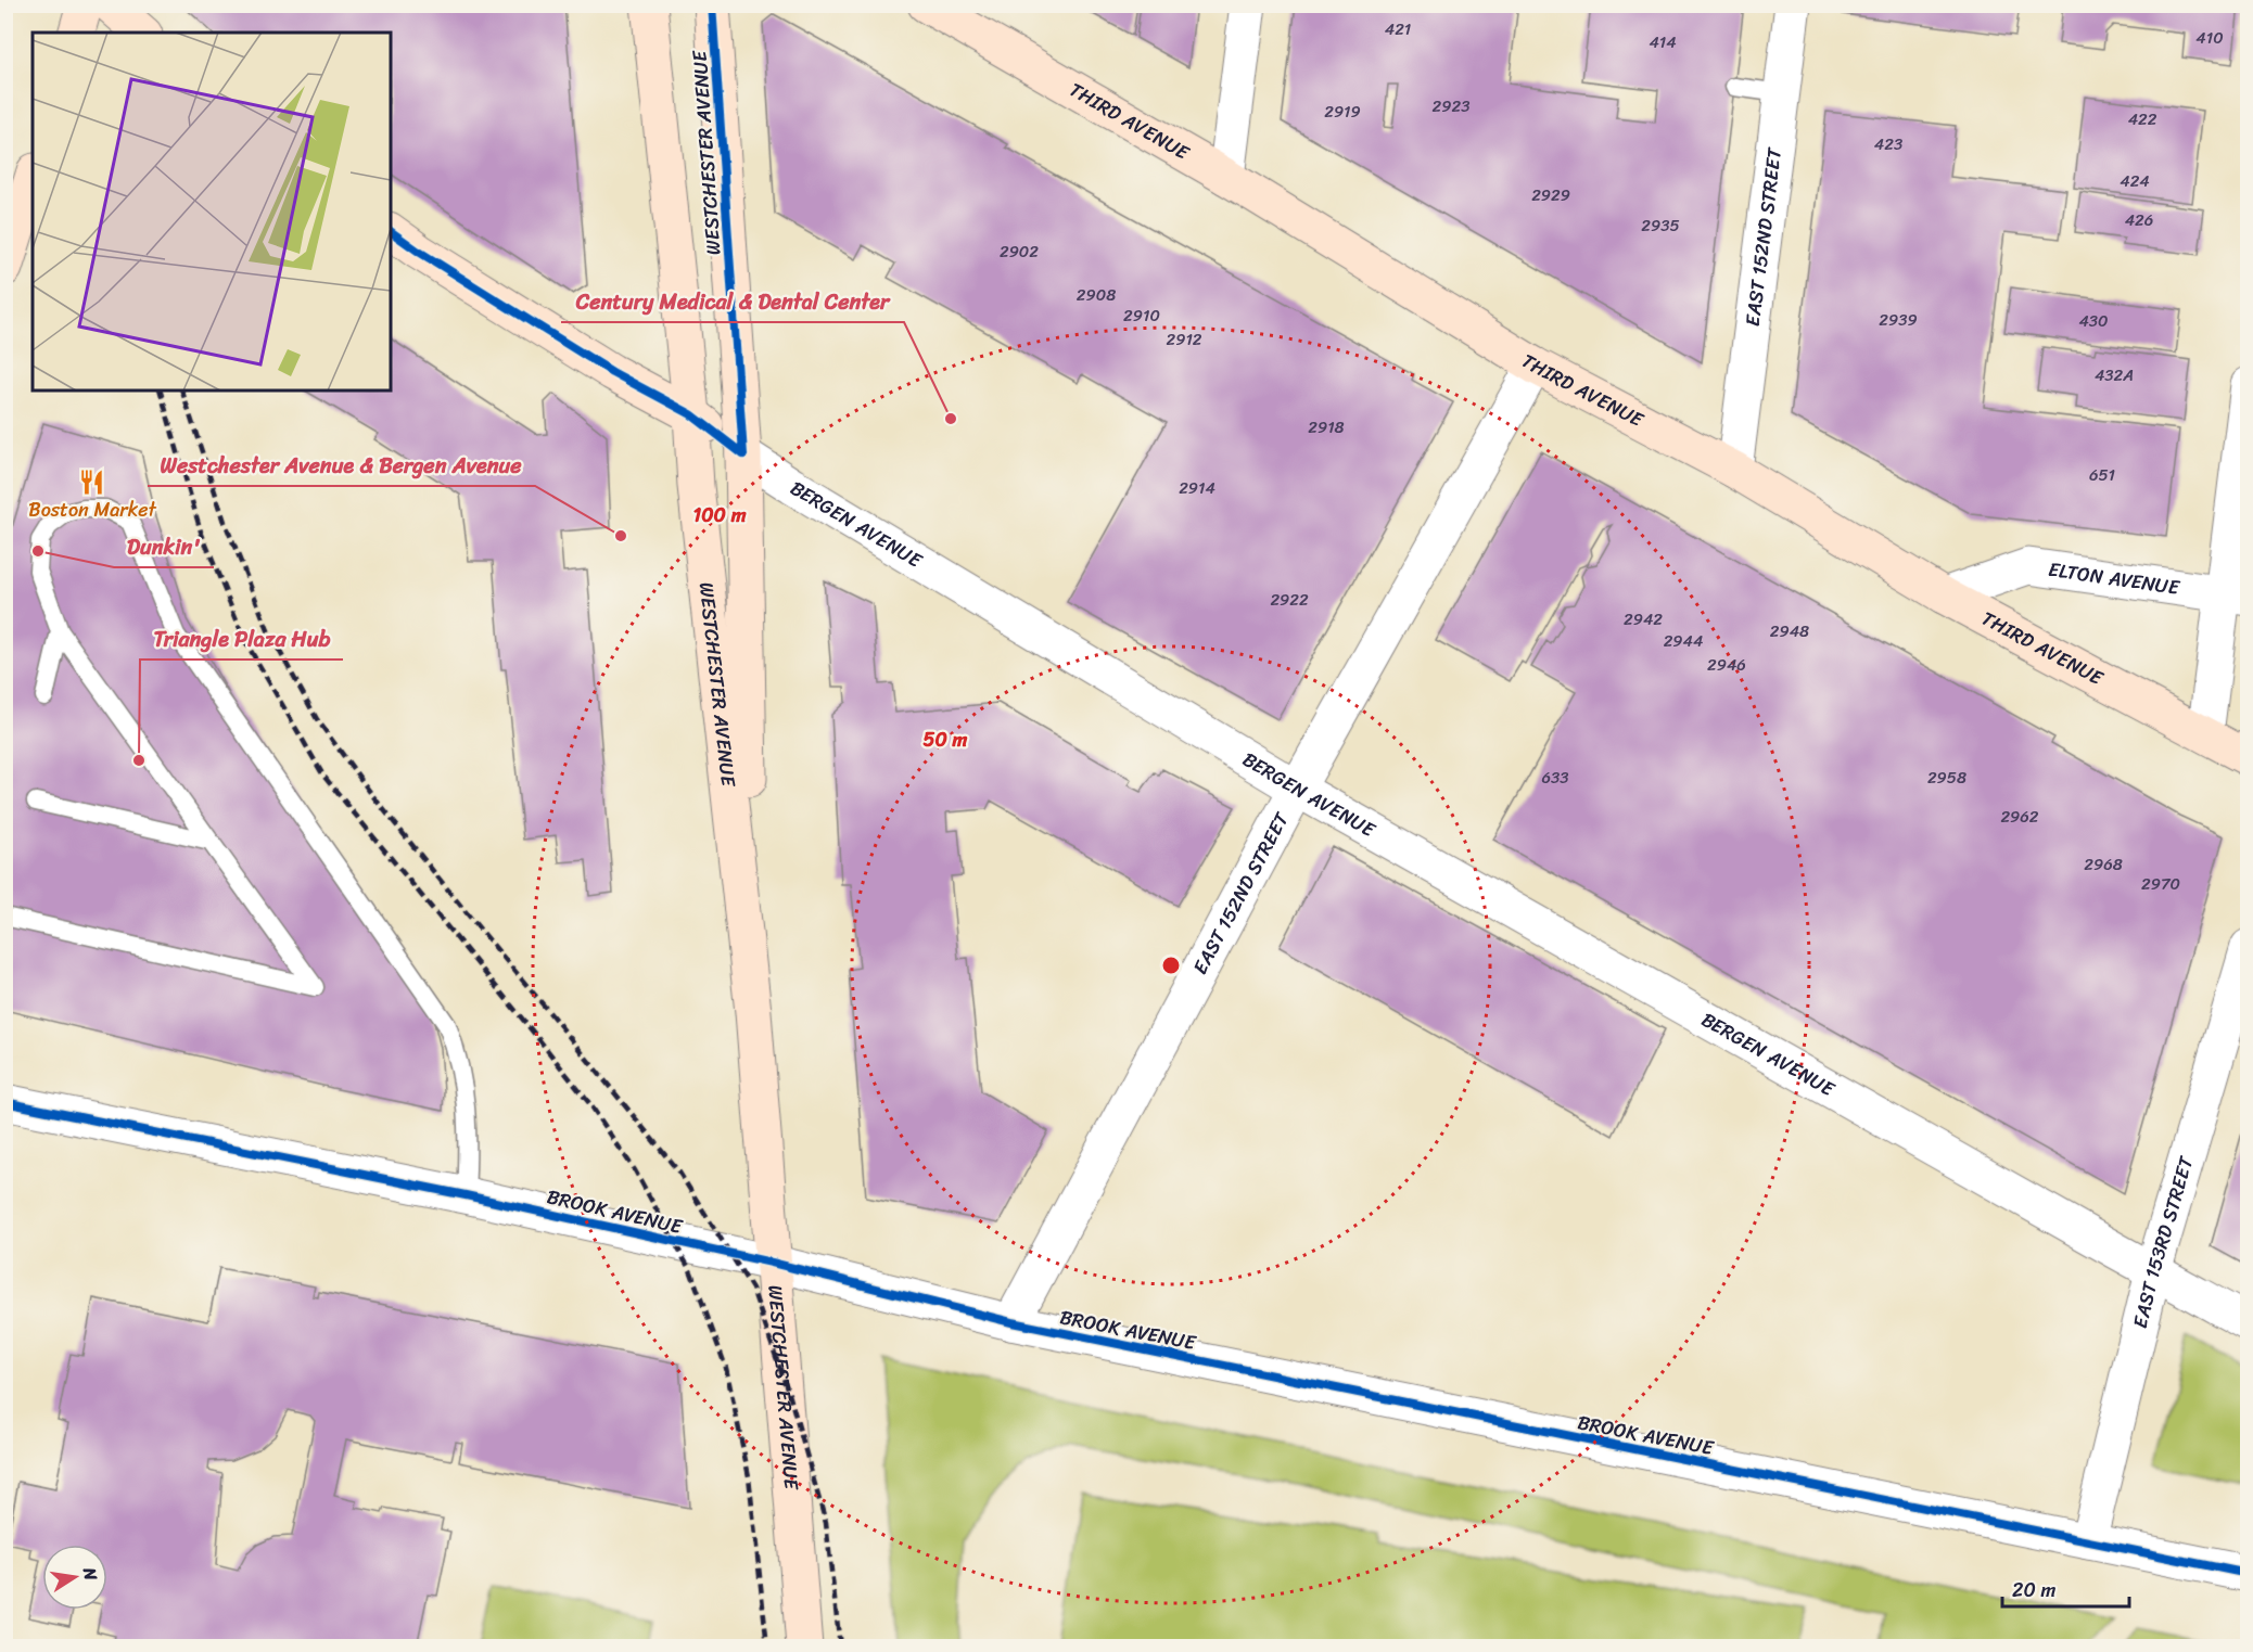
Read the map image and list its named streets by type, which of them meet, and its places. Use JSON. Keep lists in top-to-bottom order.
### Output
{
  "streets": {
    "main road": ["THIRD AVENUE", "WESTCHESTER AVENUE", "BERGEN AVENUE"],
    "street": [
      "EAST 152ND STREET",
      "ELTON AVENUE",
      "BROOK AVENUE",
      "EAST 153RD STREET"
    ]
  },
  "crossings": [
    ["THIRD AVENUE", "EAST 152ND STREET"],
    ["THIRD AVENUE", "ELTON AVENUE"],
    ["WESTCHESTER AVENUE", "BERGEN AVENUE"],
    ["WESTCHESTER AVENUE", "BROOK AVENUE"],
    ["EAST 152ND STREET", "BERGEN AVENUE"],
    ["EAST 152ND STREET", "BROOK AVENUE"],
    ["BERGEN AVENUE", "EAST 153RD STREET"],
    ["BROOK AVENUE", "EAST 153RD STREET"]
  ],
  "places": {
    "other": [
      "Century Medical & Dental Center",
      "Westchester Avenue & Bergen Avenue",
      "Dunkin'",
      "Triangle Plaza Hub"
    ],
    "restaurant": ["Boston Market"]
  },
  "house_numbers": [
    "421",
    "410",
    "414",
    "2923",
    "2919",
    "422",
    "423",
    "424",
    "2929",
    "426",
    "2935",
    "2902",
    "2908",
    "2910",
    "2939",
    "430",
    "2912",
    "432A",
    "2918",
    "651",
    "2914",
    "2922",
    "2942",
    "2948",
    "2944",
    "2946",
    "633",
    "2958",
    "2962",
    "2968",
    "2970"
  ],
  "scale_bar": "20 m",
  "north": "right",
  "rings": ["100 m", "50 m"]
}
